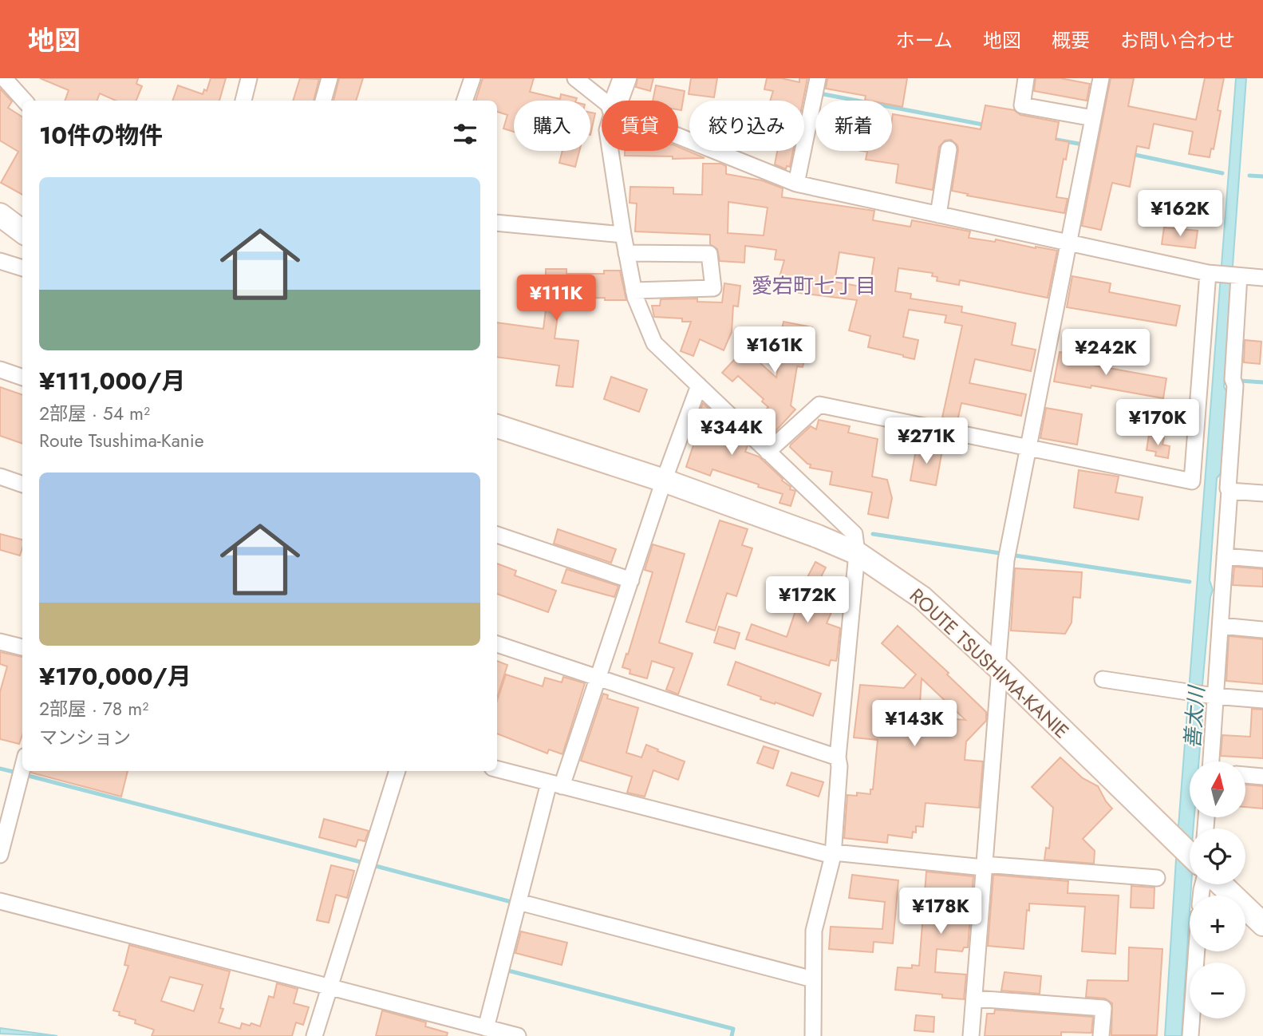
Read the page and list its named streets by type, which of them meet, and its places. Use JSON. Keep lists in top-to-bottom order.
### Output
{
  "streets": {
    "main road": ["ROUTE TSUSHIMA-KANIE"]
  },
  "districts": ["愛宕町七丁目"],
  "water": ["善太川"],
  "north": "top",
  "page": {
    "header": "地図",
    "nav": [
      "ホーム",
      "地図",
      "概要",
      "お問い合わせ"
    ],
    "chip": [
      "購入",
      "賃貸",
      "絞り込み",
      "新着"
    ],
    "heading": "10件の物件",
    "list": [
      {
        "name": "¥111,000/月",
        "note": "2部屋 · 54 m² · Route Tsushima-Kanie"
      },
      {
        "name": "¥170,000/月",
        "note": "2部屋 · 78 m² · マンション"
      }
    ],
    "price": [
      "¥162K",
      "¥111K",
      "¥161K",
      "¥242K",
      "¥170K",
      "¥344K",
      "¥271K",
      "¥172K",
      "¥143K",
      "¥178K"
    ],
    "map_buttons": ["+", "−"]
  }
}
